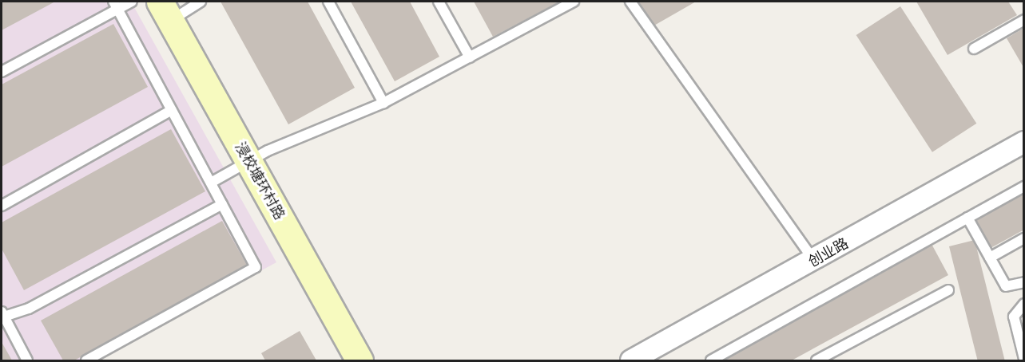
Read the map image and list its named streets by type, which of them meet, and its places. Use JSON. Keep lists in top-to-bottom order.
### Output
{
  "streets": {
    "street": ["浸校塘环村路", "创业路"]
  }
}
